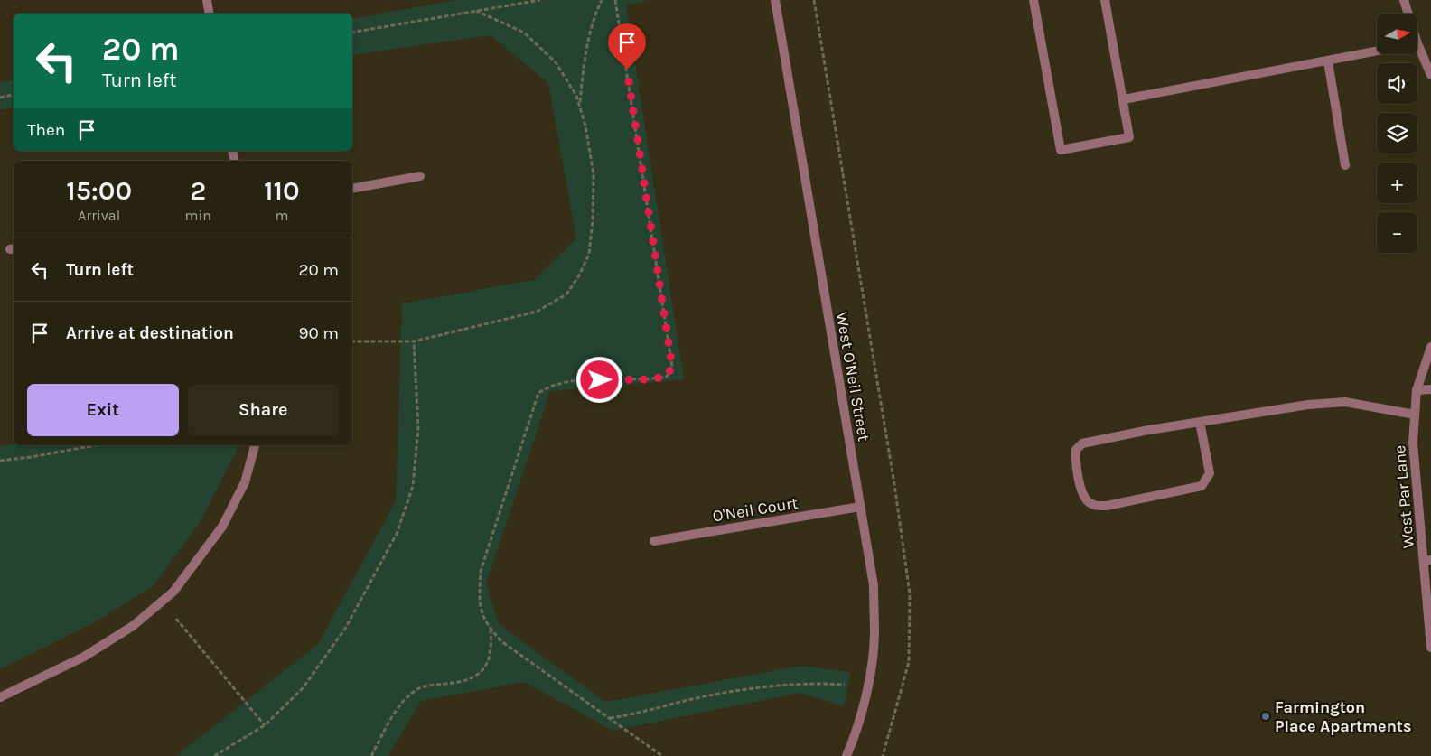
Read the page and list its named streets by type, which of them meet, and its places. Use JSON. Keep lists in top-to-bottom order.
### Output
{
  "streets": {
    "street": ["West O'Neil Street", "West Par Lane", "O'Neil Court"]
  },
  "crossings": [
    ["West O'Neil Street", "O'Neil Court"]
  ],
  "places": ["Farmington Place Apartments"],
  "north": "right",
  "page": {
    "map_buttons": ["+", "−"],
    "turn": ["20 m", "Turn left"],
    "then": "Then",
    "eta": [
      "15:00",
      "Arrival",
      "2",
      "min",
      "110",
      "m"
    ],
    "list": [
      {
        "name": "Turn left",
        "value": "20 m"
      },
      {
        "name": "Arrive at destination",
        "value": "90 m"
      }
    ],
    "buttons": ["Exit", "Share"]
  }
}
